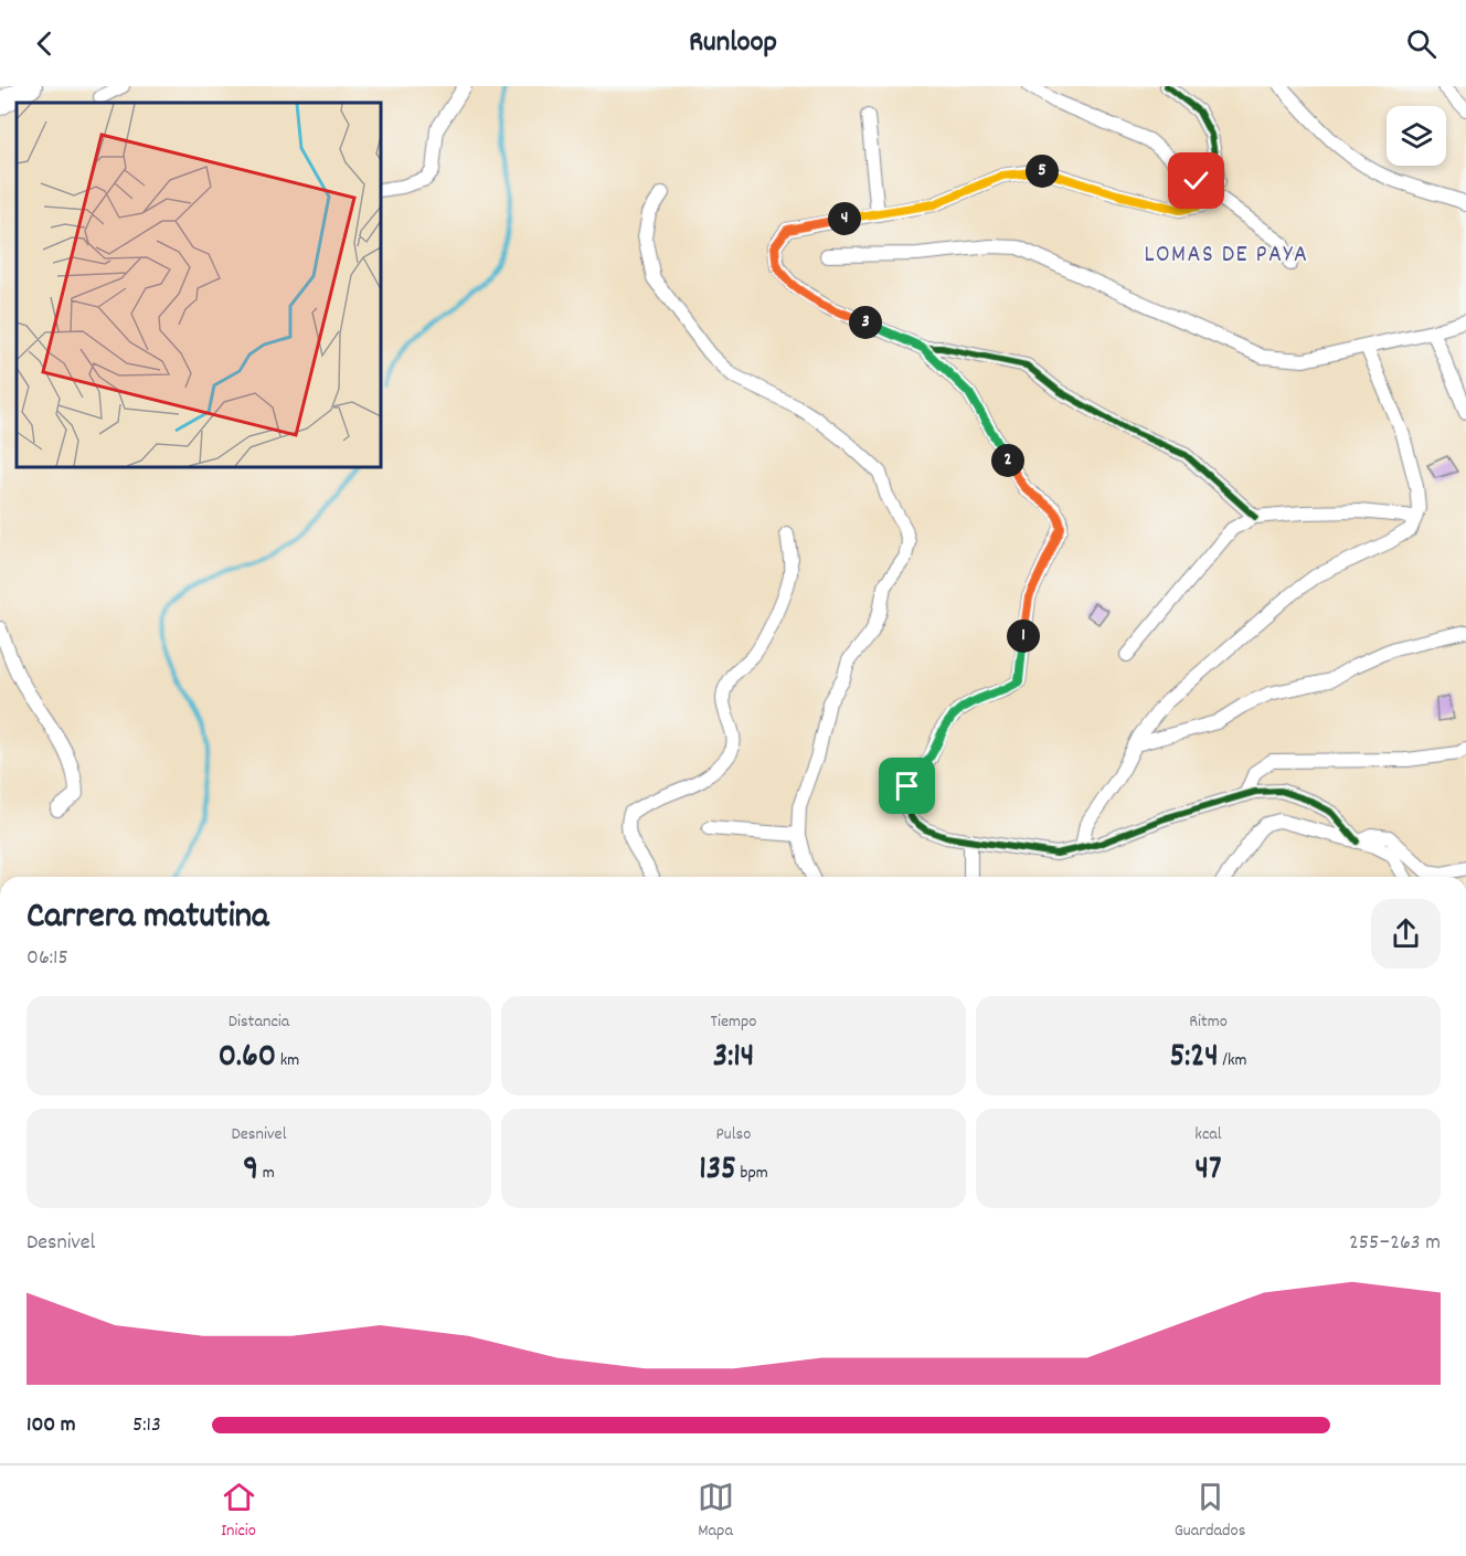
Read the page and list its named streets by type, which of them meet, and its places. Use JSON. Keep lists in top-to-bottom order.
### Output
{
  "districts": ["LOMAS DE PAYA"],
  "page": {
    "header": "Runloop",
    "pins": [
      "5",
      "4",
      "3",
      "2",
      "1"
    ],
    "heading": ["Carrera matutina", "06:15"],
    "stats": [
      ["Distancia", "0.60 km"],
      ["Tiempo", "3:14"],
      ["Ritmo", "5:24 /km"],
      ["Desnivel", "9 m"],
      ["Pulso", "135 bpm"],
      ["kcal", "47"]
    ],
    "chart": ["Desnivel", "255–263 m"],
    "list": [
      {
        "name": "100 m",
        "note": "5:13"
      }
    ],
    "tabs": ["Inicio", "Mapa", "Guardados"]
  }
}
